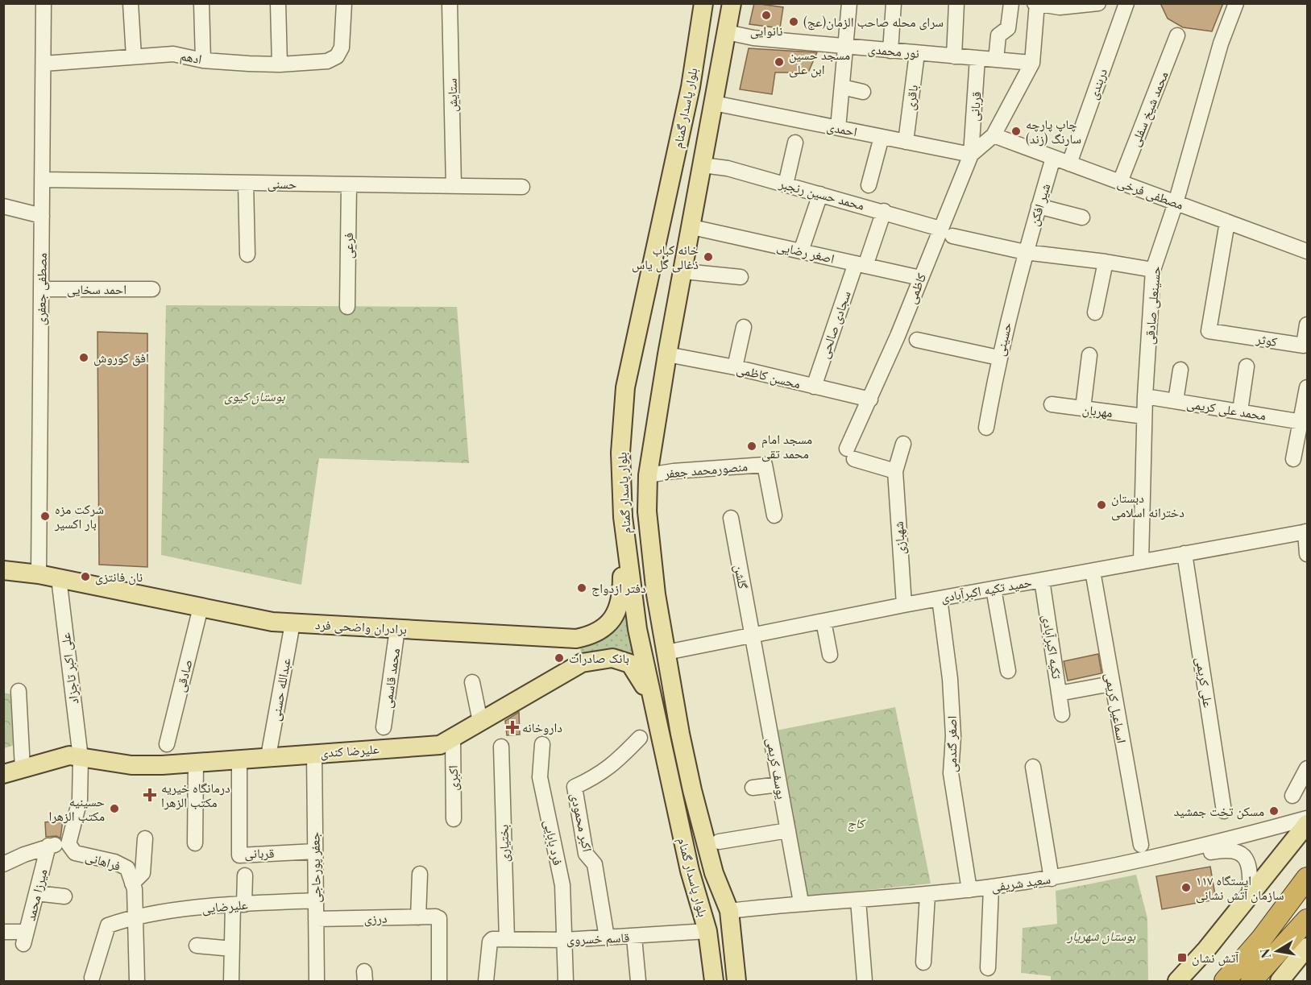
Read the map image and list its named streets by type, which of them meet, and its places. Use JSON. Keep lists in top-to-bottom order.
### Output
{
  "streets": {
    "main road": ["بلوار پاسدار گمنام", "برادران واضحی فرد", "علیرضا کندی"],
    "street": [
      "نور محمدی",
      "ادهم",
      "دربندی",
      "ستایش",
      "باقری",
      "قربانی",
      "محمد شیخ سفلی",
      "احمدی",
      "حسنی",
      "مصطفی فرخی",
      "محمد حسین رنجبر",
      "شیر افکن",
      "فرعی",
      "اصغر رضایی",
      "کاظمی",
      "مصطفی جعفری",
      "احمد سخایی",
      "حسینعلی صادقی",
      "سجادی صالحی",
      "حسینی",
      "کوثر",
      "محسن کاظمی",
      "محمد علی کریمی",
      "مهربان",
      "منصورمحمد جعفر",
      "شهبازی",
      "گلشن",
      "حمید تکیه اکبرآبادی",
      "تکیه اکبرآبادی",
      "علی اکبر تاجزاد",
      "صادقی",
      "محمد قاسمی",
      "علی کریمی",
      "عبدالله حسنی",
      "اسماعیل کریمی",
      "اصغر گندمی",
      "یوسف کریمی",
      "اکبری",
      "اکبر محمودی",
      "فرد بابایی",
      "بختیاری",
      "فراهانی",
      "جعفر پورحاجی",
      "سعید شریفی",
      "میرزا محمد",
      "علیرضایی",
      "درزی",
      "قاسم خسروی"
    ]
  },
  "crossings": [
    ["نور محمدی", "باقری"],
    ["نور محمدی", "قربانی"],
    ["نور محمدی", "بلوار پاسدار گمنام"],
    ["ادهم", "مصطفی جعفری"],
    ["دربندی", "مصطفی فرخی"],
    ["ستایش", "حسنی"],
    ["باقری", "احمدی"],
    ["قربانی", "احمدی"],
    ["قربانی", "کاظمی"],
    ["قربانی", "علیرضا کندی"],
    ["قربانی", "جعفر پورحاجی"],
    ["بلوار پاسدار گمنام", "احمدی"],
    ["بلوار پاسدار گمنام", "محمد حسین رنجبر"],
    ["بلوار پاسدار گمنام", "اصغر رضایی"],
    ["بلوار پاسدار گمنام", "محسن کاظمی"],
    ["بلوار پاسدار گمنام", "منصورمحمد جعفر"],
    ["بلوار پاسدار گمنام", "حمید تکیه اکبرآبادی"],
    ["بلوار پاسدار گمنام", "برادران واضحی فرد"],
    ["بلوار پاسدار گمنام", "علیرضا کندی"],
    ["بلوار پاسدار گمنام", "سعید شریفی"],
    ["بلوار پاسدار گمنام", "قاسم خسروی"],
    ["محمد شیخ سفلی", "مصطفی فرخی"],
    ["احمدی", "کاظمی"],
    ["حسنی", "فرعی"],
    ["حسنی", "مصطفی جعفری"],
    ["مصطفی فرخی", "شیر افکن"],
    ["مصطفی فرخی", "کاظمی"],
    ["مصطفی فرخی", "حسینعلی صادقی"],
    ["مصطفی فرخی", "کوثر"],
    ["محمد حسین رنجبر", "شیر افکن"],
    ["محمد حسین رنجبر", "کاظمی"],
    ["محمد حسین رنجبر", "حسینعلی صادقی"],
    ["محمد حسین رنجبر", "سجادی صالحی"],
    ["محمد حسین رنجبر", "حسینی"],
    ["شیر افکن", "حسینی"],
    ["اصغر رضایی", "کاظمی"],
    ["اصغر رضایی", "سجادی صالحی"],
    ["کاظمی", "محسن کاظمی"],
    ["کاظمی", "شهبازی"],
    ["مصطفی جعفری", "احمد سخایی"],
    ["مصطفی جعفری", "برادران واضحی فرد"],
    ["حسینعلی صادقی", "محمد علی کریمی"],
    ["حسینعلی صادقی", "مهربان"],
    ["حسینعلی صادقی", "حمید تکیه اکبرآبادی"],
    ["سجادی صالحی", "محسن کاظمی"],
    ["شهبازی", "حمید تکیه اکبرآبادی"],
    ["گلشن", "حمید تکیه اکبرآبادی"],
    ["گلشن", "یوسف کریمی"],
    ["حمید تکیه اکبرآبادی", "تکیه اکبرآبادی"],
    ["حمید تکیه اکبرآبادی", "علی کریمی"],
    ["حمید تکیه اکبرآبادی", "اسماعیل کریمی"],
    ["حمید تکیه اکبرآبادی", "اصغر گندمی"],
    ["حمید تکیه اکبرآبادی", "یوسف کریمی"],
    ["برادران واضحی فرد", "علی اکبر تاجزاد"],
    ["برادران واضحی فرد", "صادقی"],
    ["برادران واضحی فرد", "محمد قاسمی"],
    ["برادران واضحی فرد", "عبدالله حسنی"],
    ["علی اکبر تاجزاد", "علیرضا کندی"],
    ["علی اکبر تاجزاد", "فراهانی"],
    ["عبدالله حسنی", "علیرضا کندی"],
    ["اسماعیل کریمی", "سعید شریفی"],
    ["اصغر گندمی", "سعید شریفی"],
    ["علیرضا کندی", "اکبری"],
    ["علیرضا کندی", "جعفر پورحاجی"],
    ["یوسف کریمی", "سعید شریفی"],
    ["اکبر محمودی", "قاسم خسروی"],
    ["فرد بابایی", "قاسم خسروی"],
    ["بختیاری", "قاسم خسروی"],
    ["جعفر پورحاجی", "علیرضایی"],
    ["جعفر پورحاجی", "درزی"]
  ],
  "parks": ["بوستان کیوی", "کاج", "بوستان شهریار"],
  "places": {
    "other": [
      "نانوایی",
      "سرای محله صاحب الزمان(عج)",
      "مسجد حسین ابن علی",
      "چاپ پارچه سارنگ (زند)",
      "خانه کباب ذغالی گل یاس",
      "افق کوروش",
      "مسجد امام محمد تقی",
      "دبستان دخترانه اسلامی",
      "شرکت مزه بار اکسیر",
      "نان فانتزی",
      "دفتر ازدواج",
      "بانک صادرات",
      "حسینیه مکتب الزهرا",
      "مسکن تخت جمشید",
      "ایستگاه ۱۱۷ سازمان آتش نشانی"
    ],
    "health": ["داروخانه", "درمانگاه خیریه مکتب الزهرا"],
    "transit": ["آتش نشان"]
  },
  "north": "left"
}
